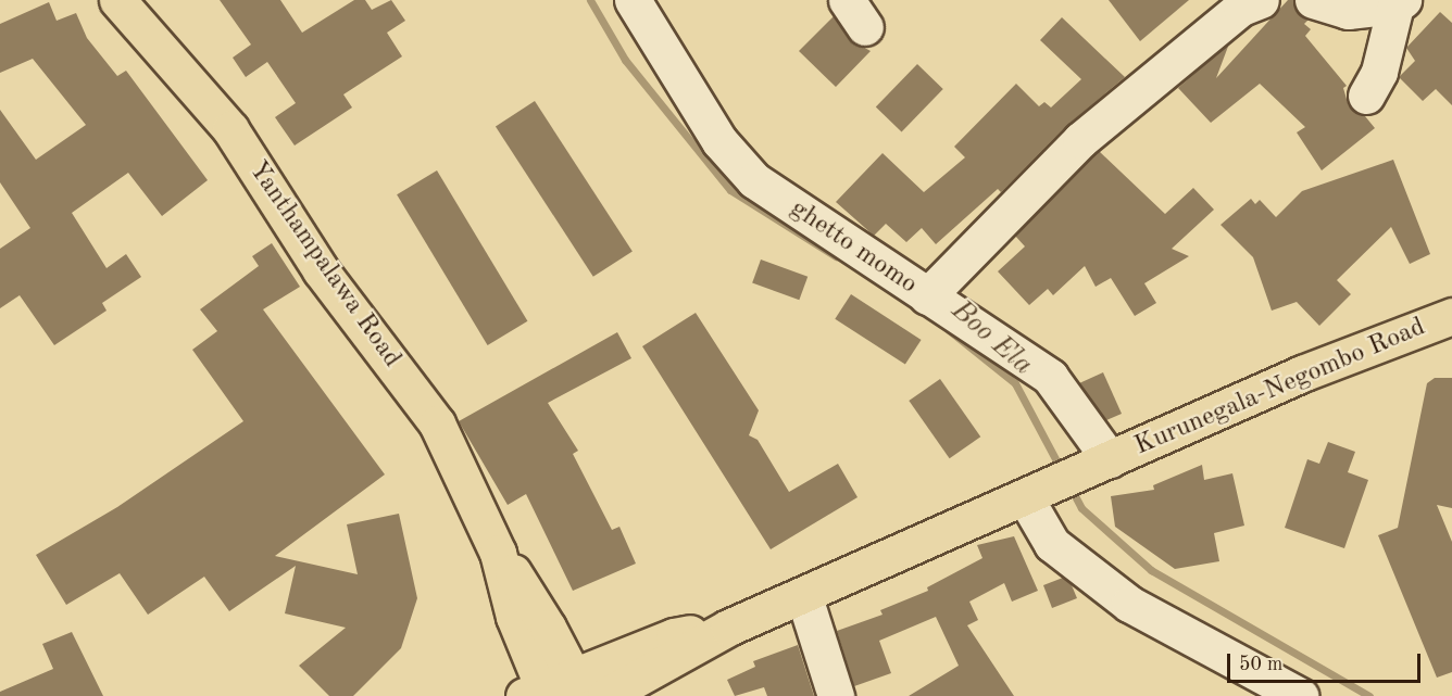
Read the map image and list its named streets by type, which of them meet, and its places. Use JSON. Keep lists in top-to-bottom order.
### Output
{
  "streets": {
    "main road": ["Yanthampalawa Road", "Kurunegala-Negombo Road"],
    "street": ["ghetto momo"]
  },
  "crossings": [
    ["ghetto momo", "Kurunegala-Negombo Road"]
  ],
  "water": ["Boo Ela"],
  "scale_bar": "50 m"
}
